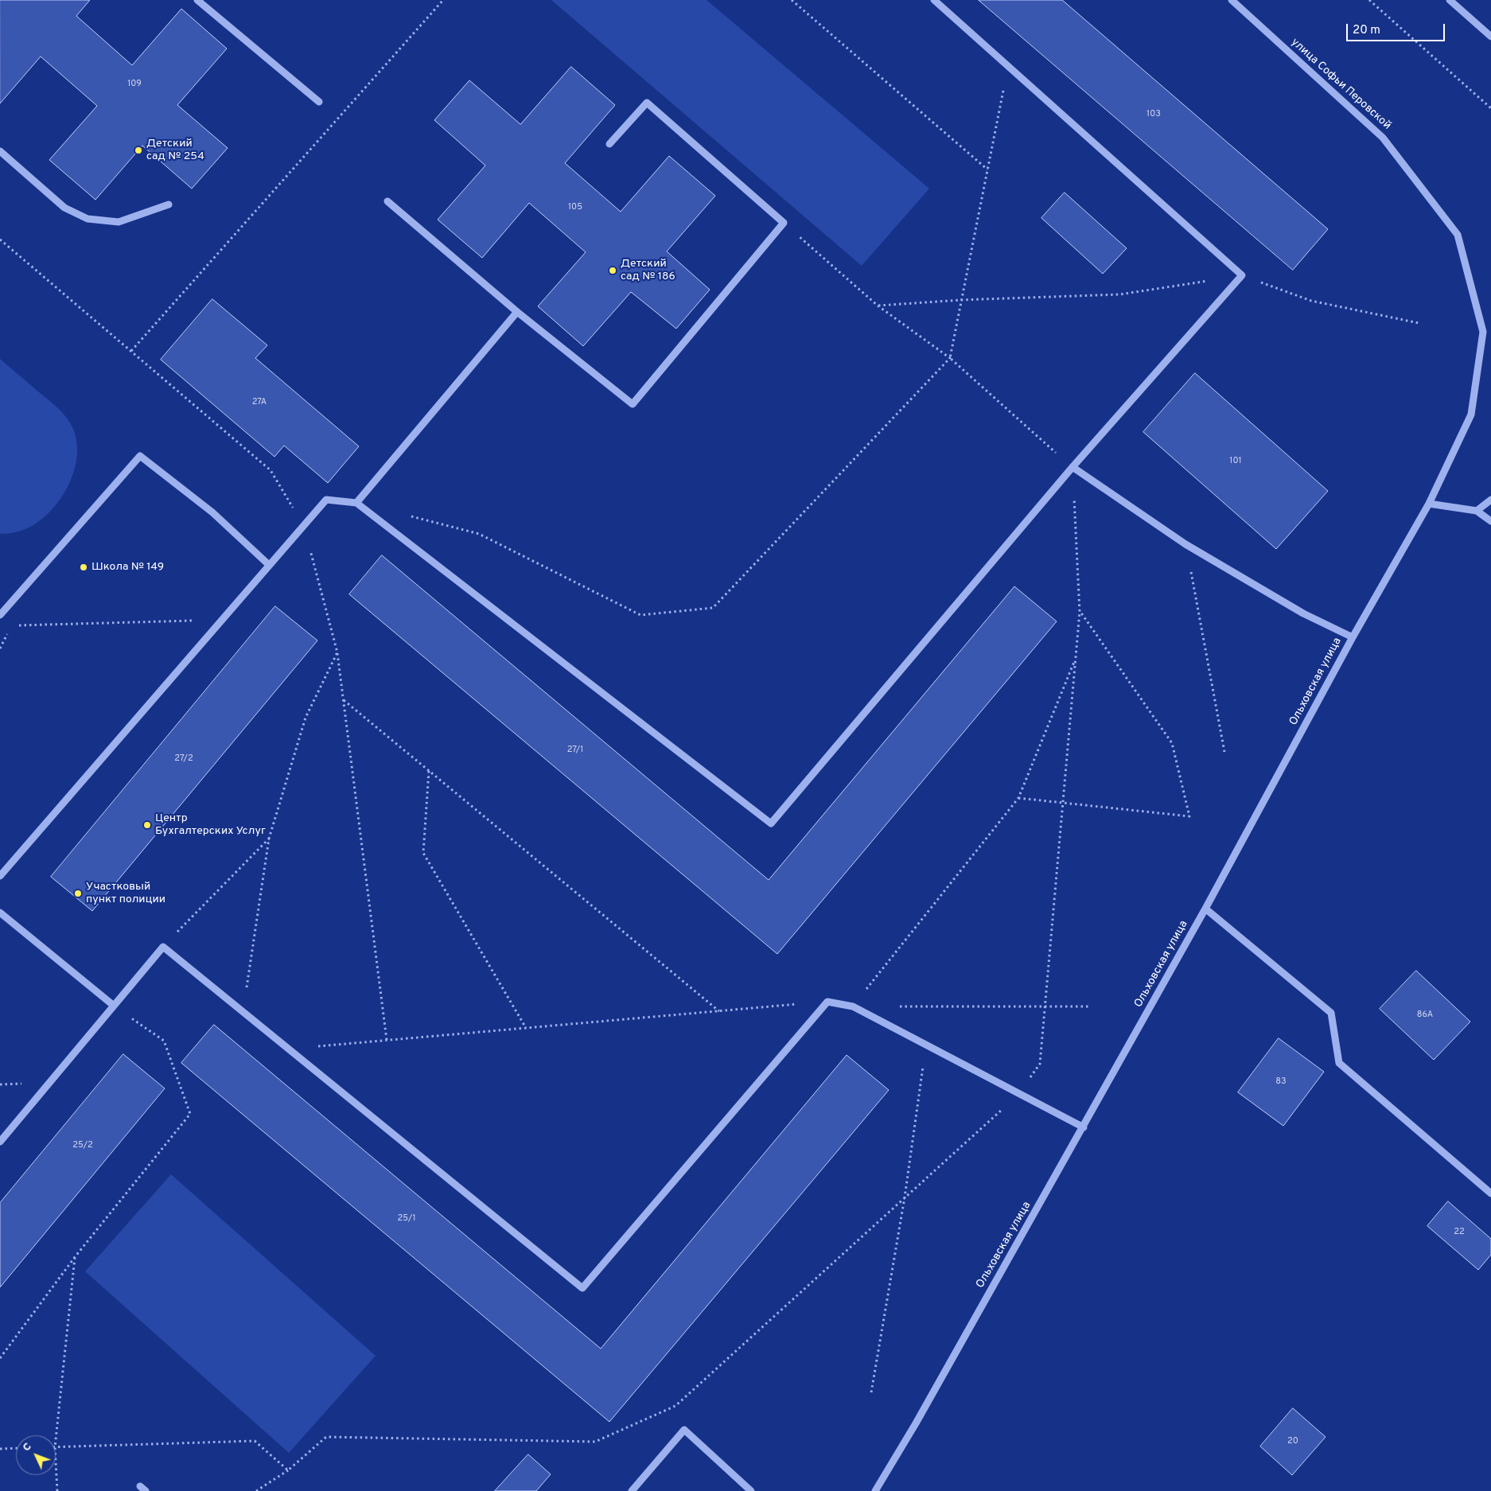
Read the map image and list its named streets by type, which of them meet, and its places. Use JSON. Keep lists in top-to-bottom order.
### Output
{
  "streets": {
    "street": ["улица Софьи Перовской", "Ольховская улица"]
  },
  "crossings": [
    ["улица Софьи Перовской", "Ольховская улица"]
  ],
  "places": [
    "Детский сад № 254",
    "Детский сад № 186",
    "Школа № 149",
    "Центр Бухгалтерских Услуг",
    "Участковый пункт полиции"
  ],
  "house_numbers": [
    "109",
    "103",
    "105",
    "27А",
    "101",
    "27/1",
    "27/2",
    "86А",
    "83",
    "25/2",
    "25/1",
    "22",
    "20"
  ],
  "scale_bar": "20 m",
  "north": "top left"
}
